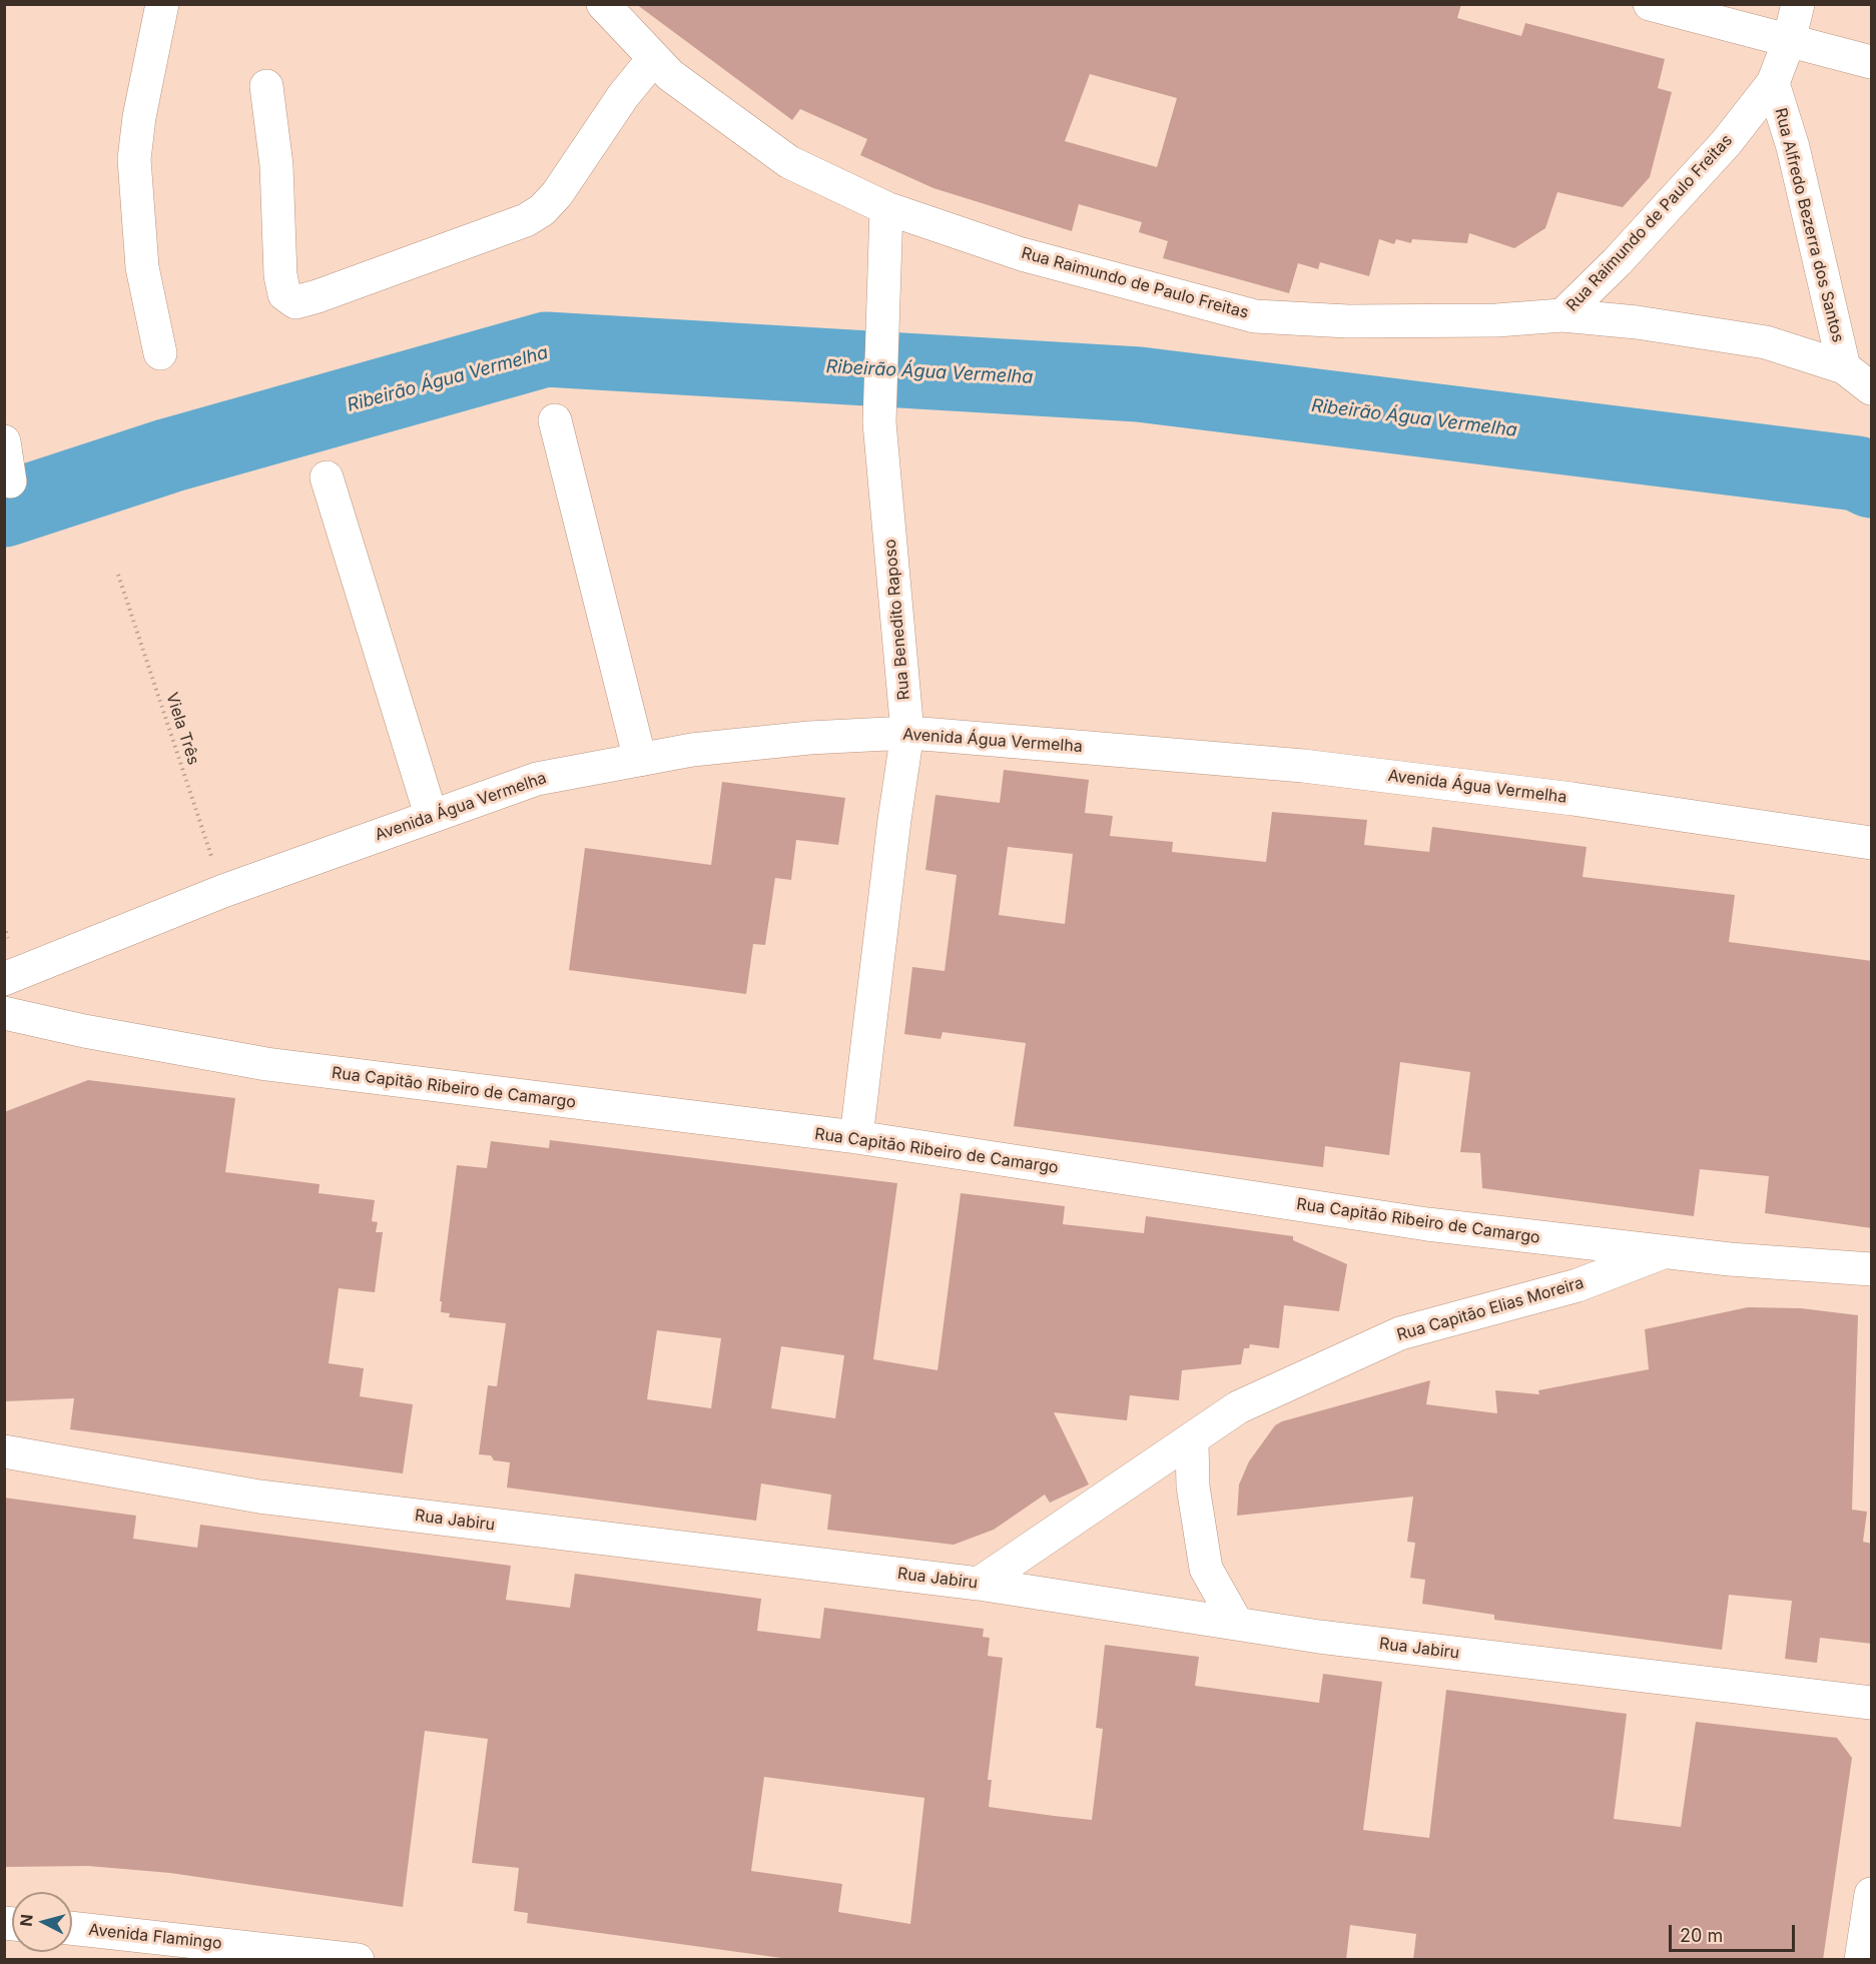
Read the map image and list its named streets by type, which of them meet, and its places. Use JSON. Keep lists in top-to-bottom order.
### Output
{
  "streets": {
    "street": [
      "Rua Raimundo de Paulo Freitas",
      "Rua Alfredo Bezerra dos Santos",
      "Rua Benedito Raposo",
      "Avenida Água Vermelha",
      "Rua Capitão Ribeiro de Camargo",
      "Rua Capitão Elias Moreira",
      "Rua Jabiru",
      "Avenida Flamingo"
    ],
    "path": ["Viela Três"]
  },
  "crossings": [
    ["Rua Raimundo de Paulo Freitas", "Rua Alfredo Bezerra dos Santos"],
    ["Rua Raimundo de Paulo Freitas", "Rua Benedito Raposo"],
    ["Rua Benedito Raposo", "Avenida Água Vermelha"],
    ["Rua Benedito Raposo", "Rua Capitão Ribeiro de Camargo"],
    ["Viela Três", "Avenida Água Vermelha"],
    ["Rua Capitão Ribeiro de Camargo", "Rua Capitão Elias Moreira"],
    ["Rua Capitão Elias Moreira", "Rua Jabiru"]
  ],
  "water": ["Ribeirão Água Vermelha"],
  "scale_bar": "20 m",
  "north": "left"
}
